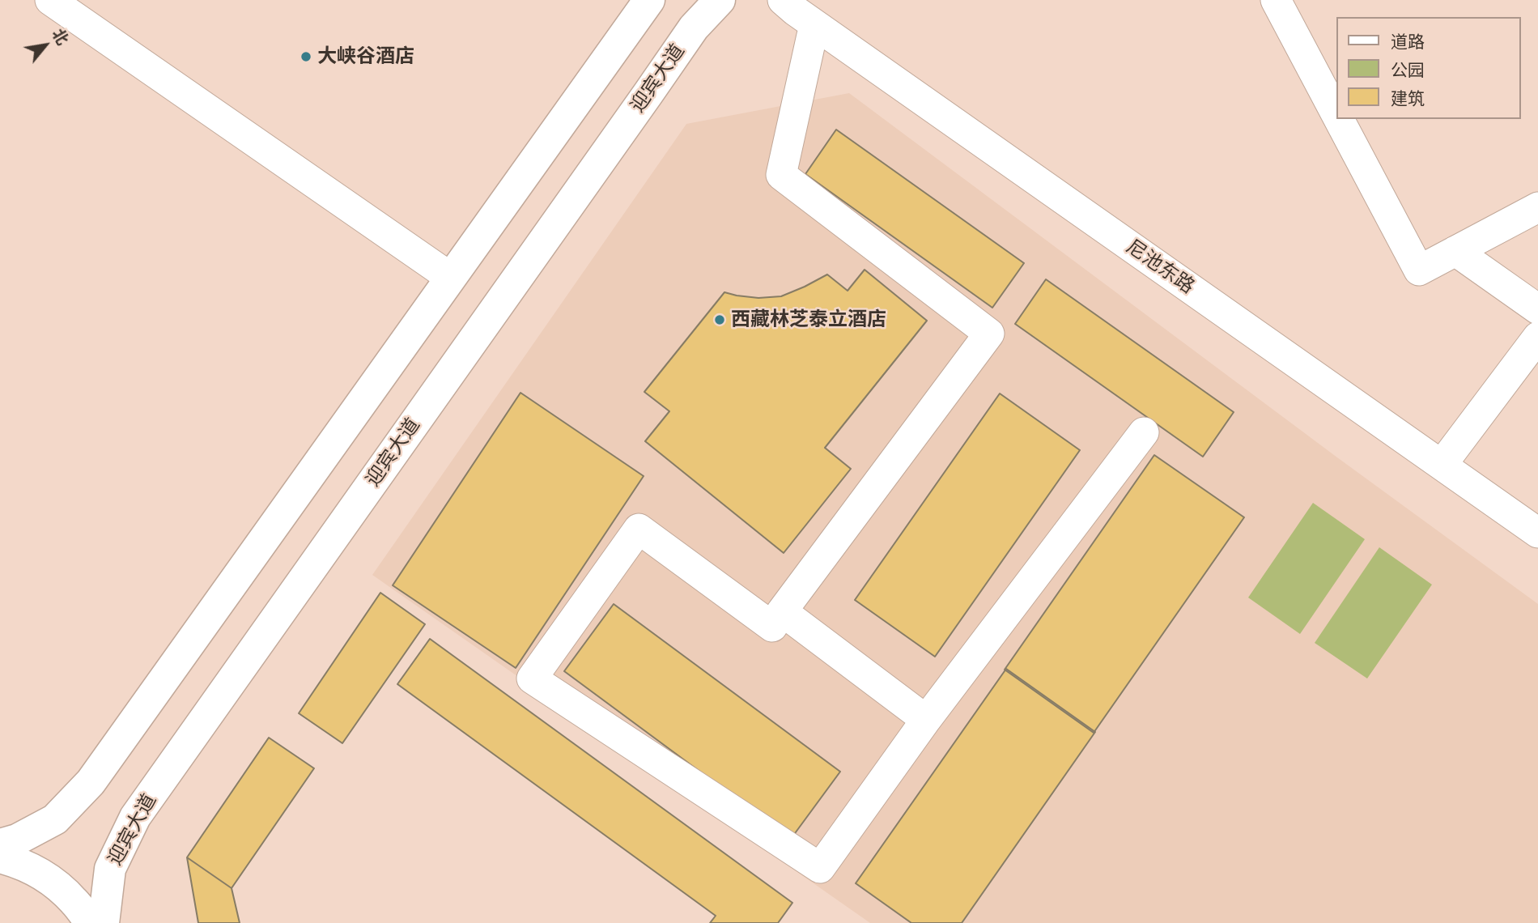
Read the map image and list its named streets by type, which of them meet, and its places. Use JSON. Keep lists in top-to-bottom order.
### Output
{
  "streets": {
    "main road": ["迎宾大道"],
    "street": ["尼池东路"]
  },
  "places": ["大峡谷酒店", "西藏林芝泰立酒店"],
  "legend": ["道路", "公园", "建筑"],
  "north": "top right"
}
